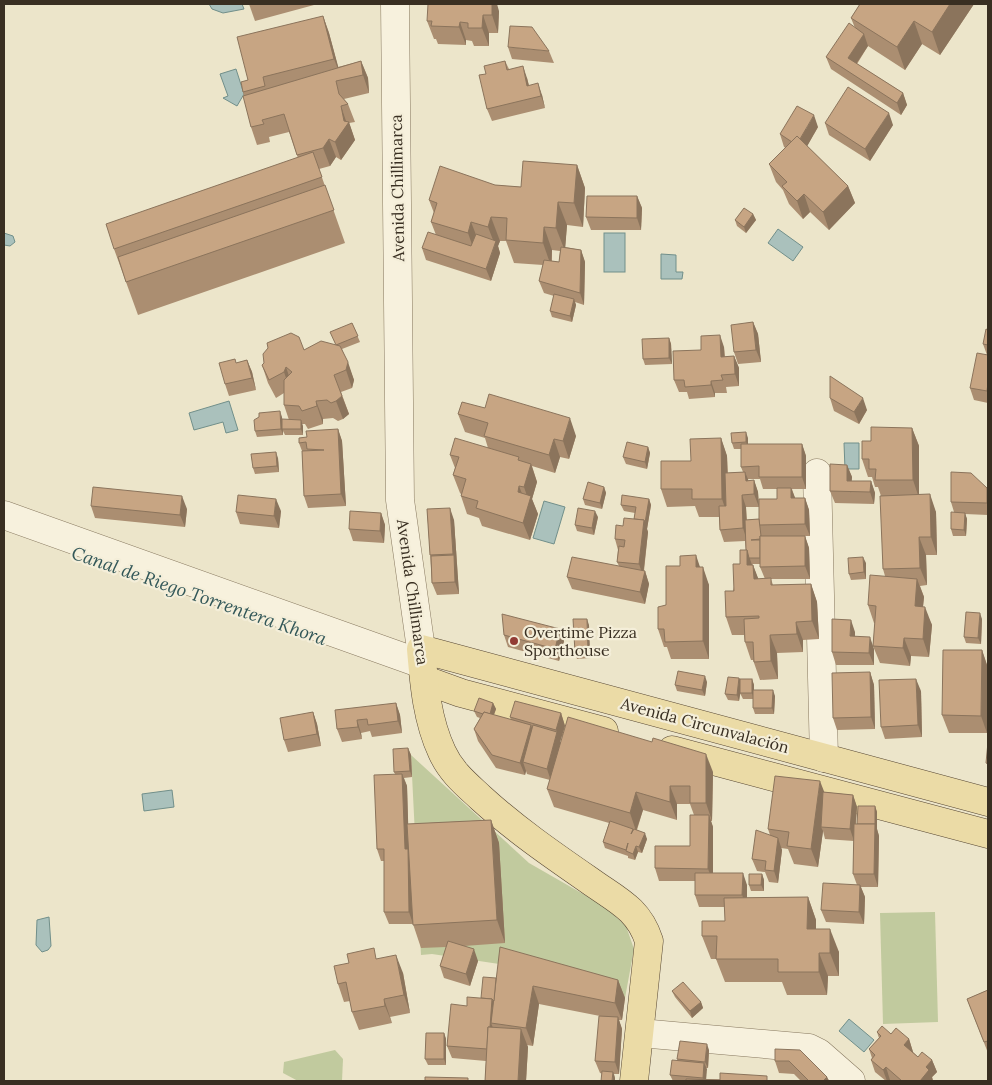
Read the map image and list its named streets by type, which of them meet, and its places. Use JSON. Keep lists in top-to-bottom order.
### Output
{
  "streets": {
    "main road": ["Avenida Chillimarca", "Avenida Circunvalación"]
  },
  "crossings": [
    ["Avenida Chillimarca", "Avenida Circunvalación"]
  ],
  "water": ["Canal de Riego Torrentera Khora"],
  "places": ["Overtime Pizza Sporthouse"]
}
